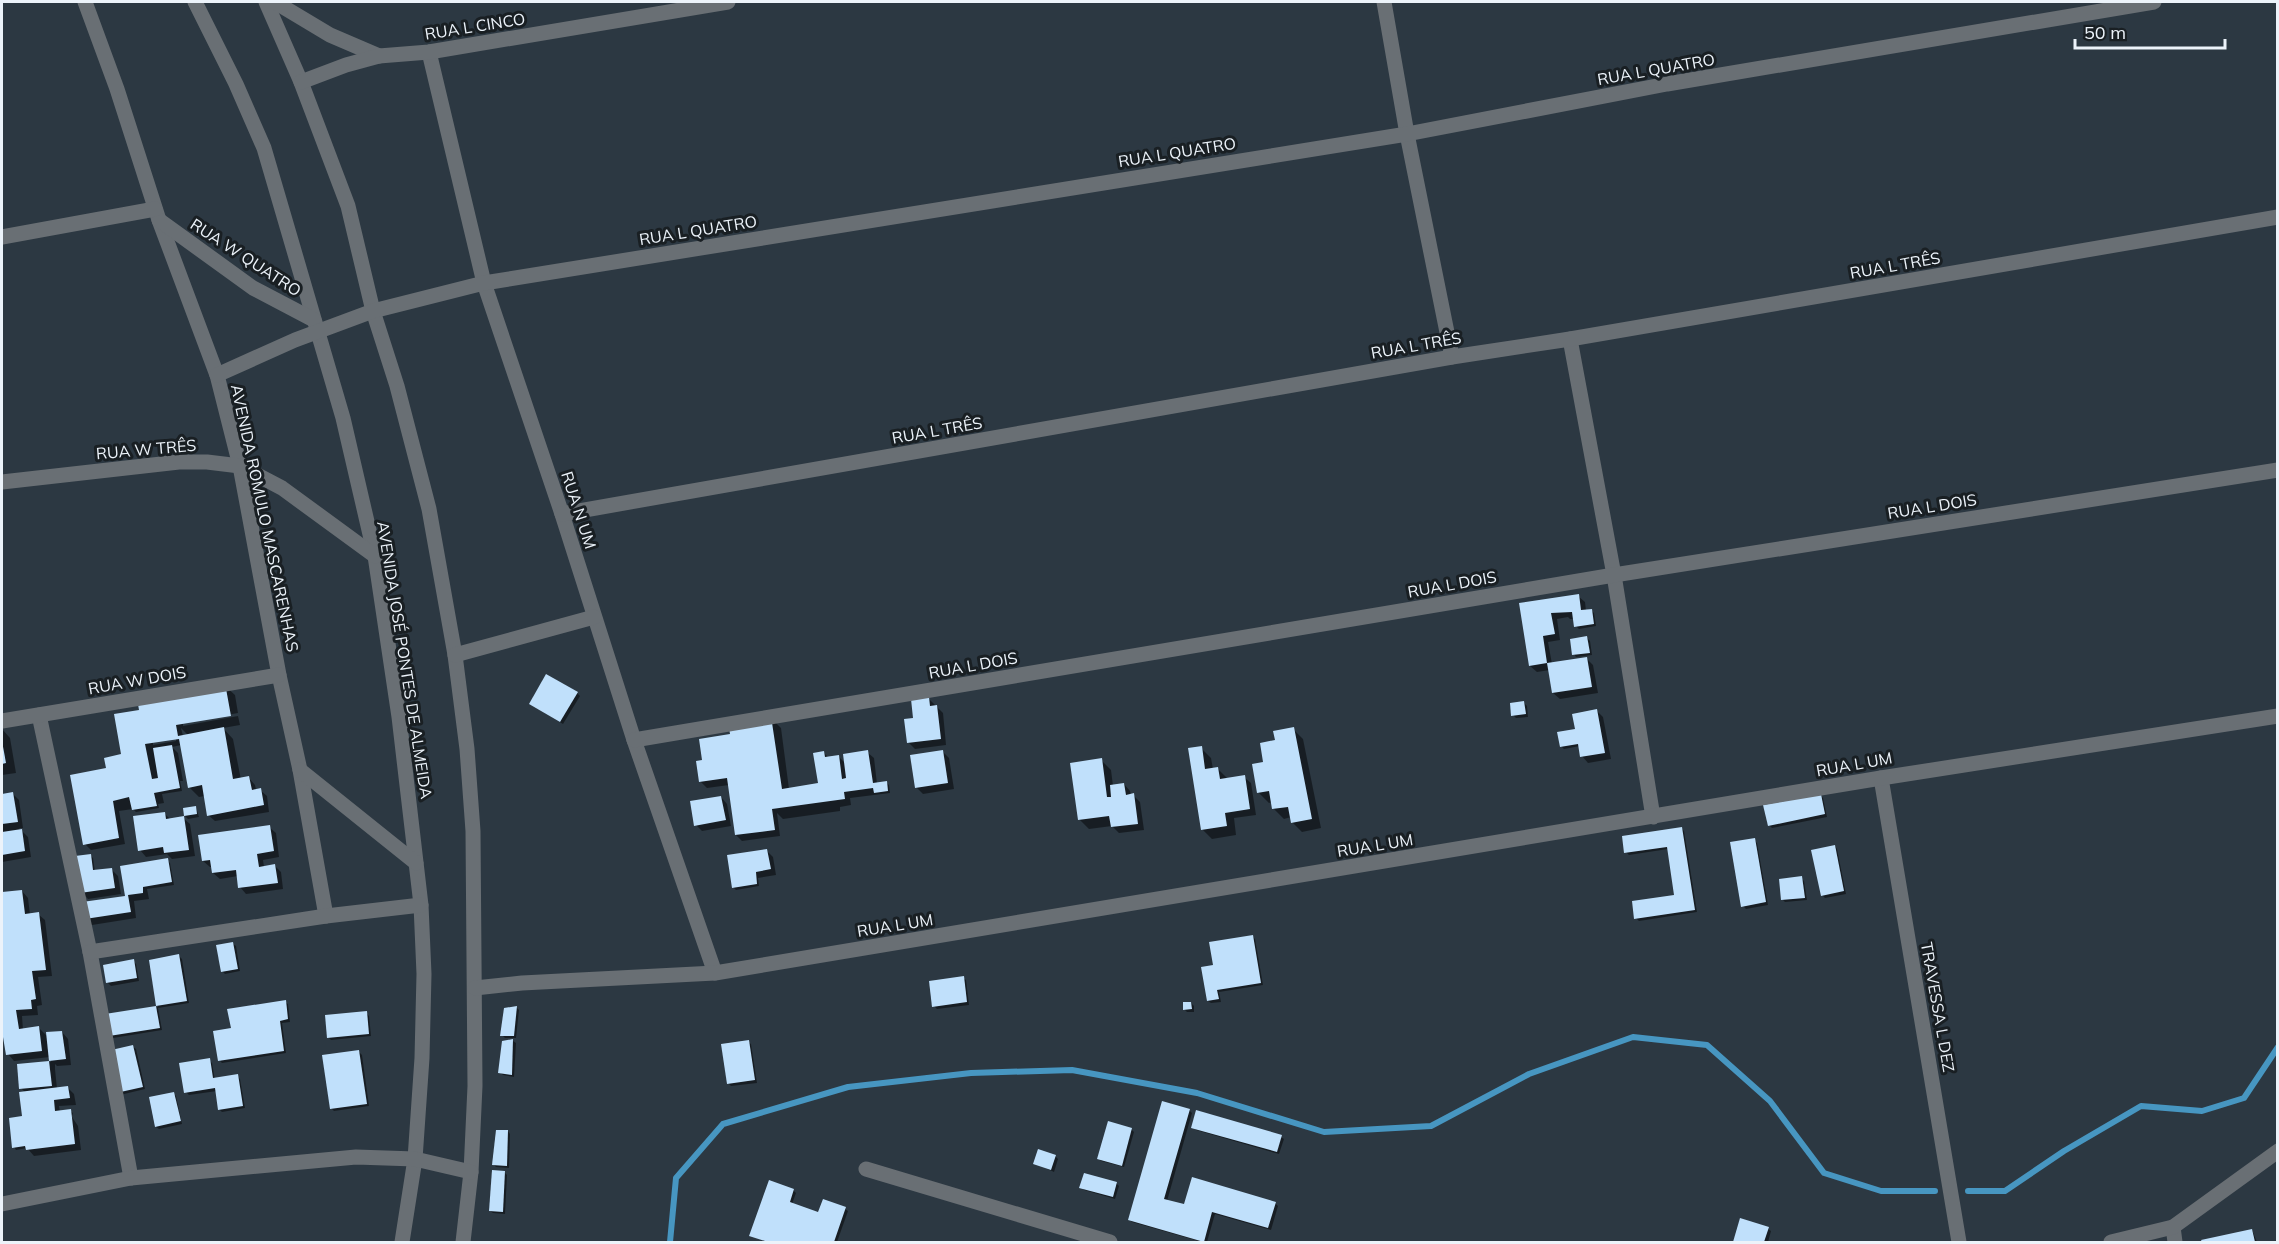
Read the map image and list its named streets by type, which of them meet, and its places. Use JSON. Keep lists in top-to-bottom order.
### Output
{
  "streets": {
    "street": [
      "RUA L CINCO",
      "RUA L QUATRO",
      "RUA W QUATRO",
      "RUA L TRÊS",
      "RUA W TRÊS",
      "RUA L DOIS",
      "RUA N UM",
      "AVENIDA ROMULO MASCARENHAS",
      "AVENIDA JOSÉ PONTES DE ALMEIDA",
      "RUA W DOIS",
      "RUA L UM",
      "TRAVESSA L DEZ"
    ]
  },
  "crossings": [
    ["RUA L CINCO", "RUA N UM"],
    ["RUA L QUATRO", "RUA W QUATRO"],
    ["RUA L QUATRO", "RUA N UM"],
    ["RUA L QUATRO", "AVENIDA ROMULO MASCARENHAS"],
    ["RUA L QUATRO", "AVENIDA JOSÉ PONTES DE ALMEIDA"],
    ["RUA W QUATRO", "AVENIDA ROMULO MASCARENHAS"],
    ["RUA W QUATRO", "AVENIDA JOSÉ PONTES DE ALMEIDA"],
    ["RUA L TRÊS", "RUA N UM"],
    ["RUA W TRÊS", "AVENIDA ROMULO MASCARENHAS"],
    ["RUA W TRÊS", "AVENIDA JOSÉ PONTES DE ALMEIDA"],
    ["RUA L DOIS", "RUA N UM"],
    ["RUA N UM", "RUA L UM"],
    ["AVENIDA ROMULO MASCARENHAS", "RUA W DOIS"],
    ["RUA L UM", "TRAVESSA L DEZ"]
  ],
  "scale_bar": "50 m"
}
